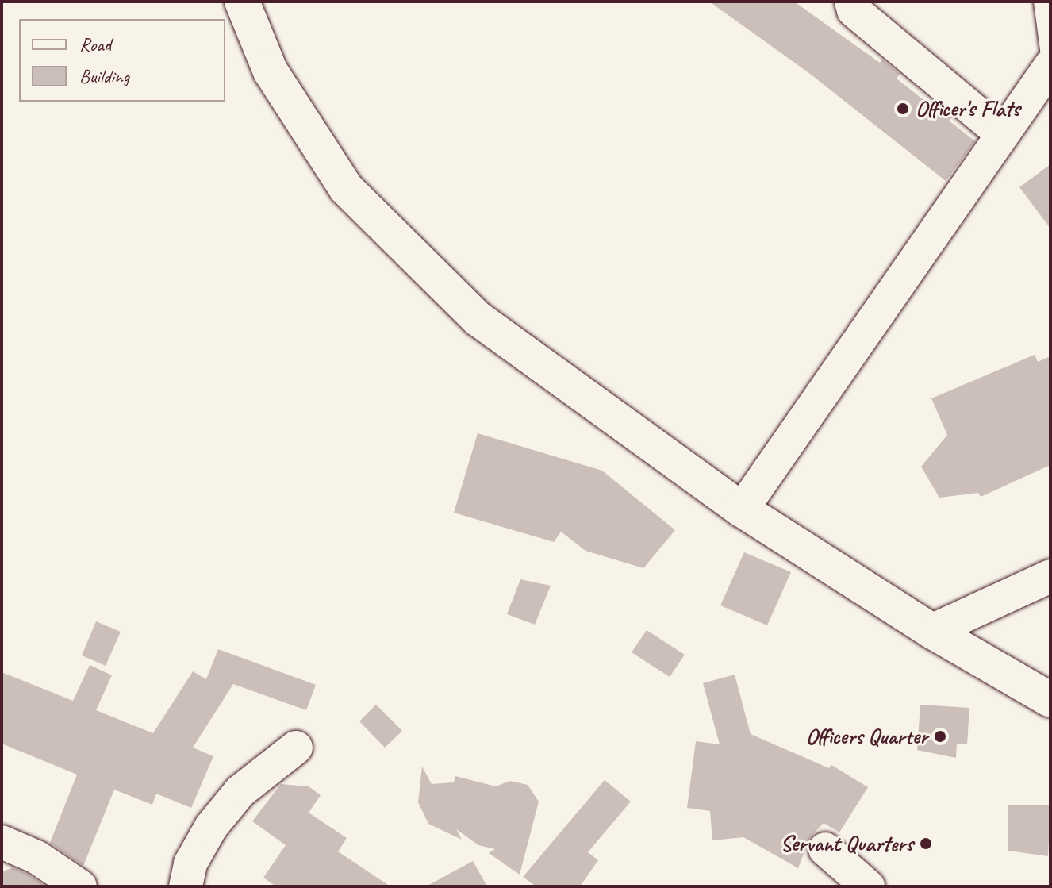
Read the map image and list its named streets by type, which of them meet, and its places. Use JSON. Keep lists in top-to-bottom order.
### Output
{
  "places": ["Officer's Flats", "Officers Quarter", "Servant Quarters"],
  "legend": ["Road", "Building"]
}
